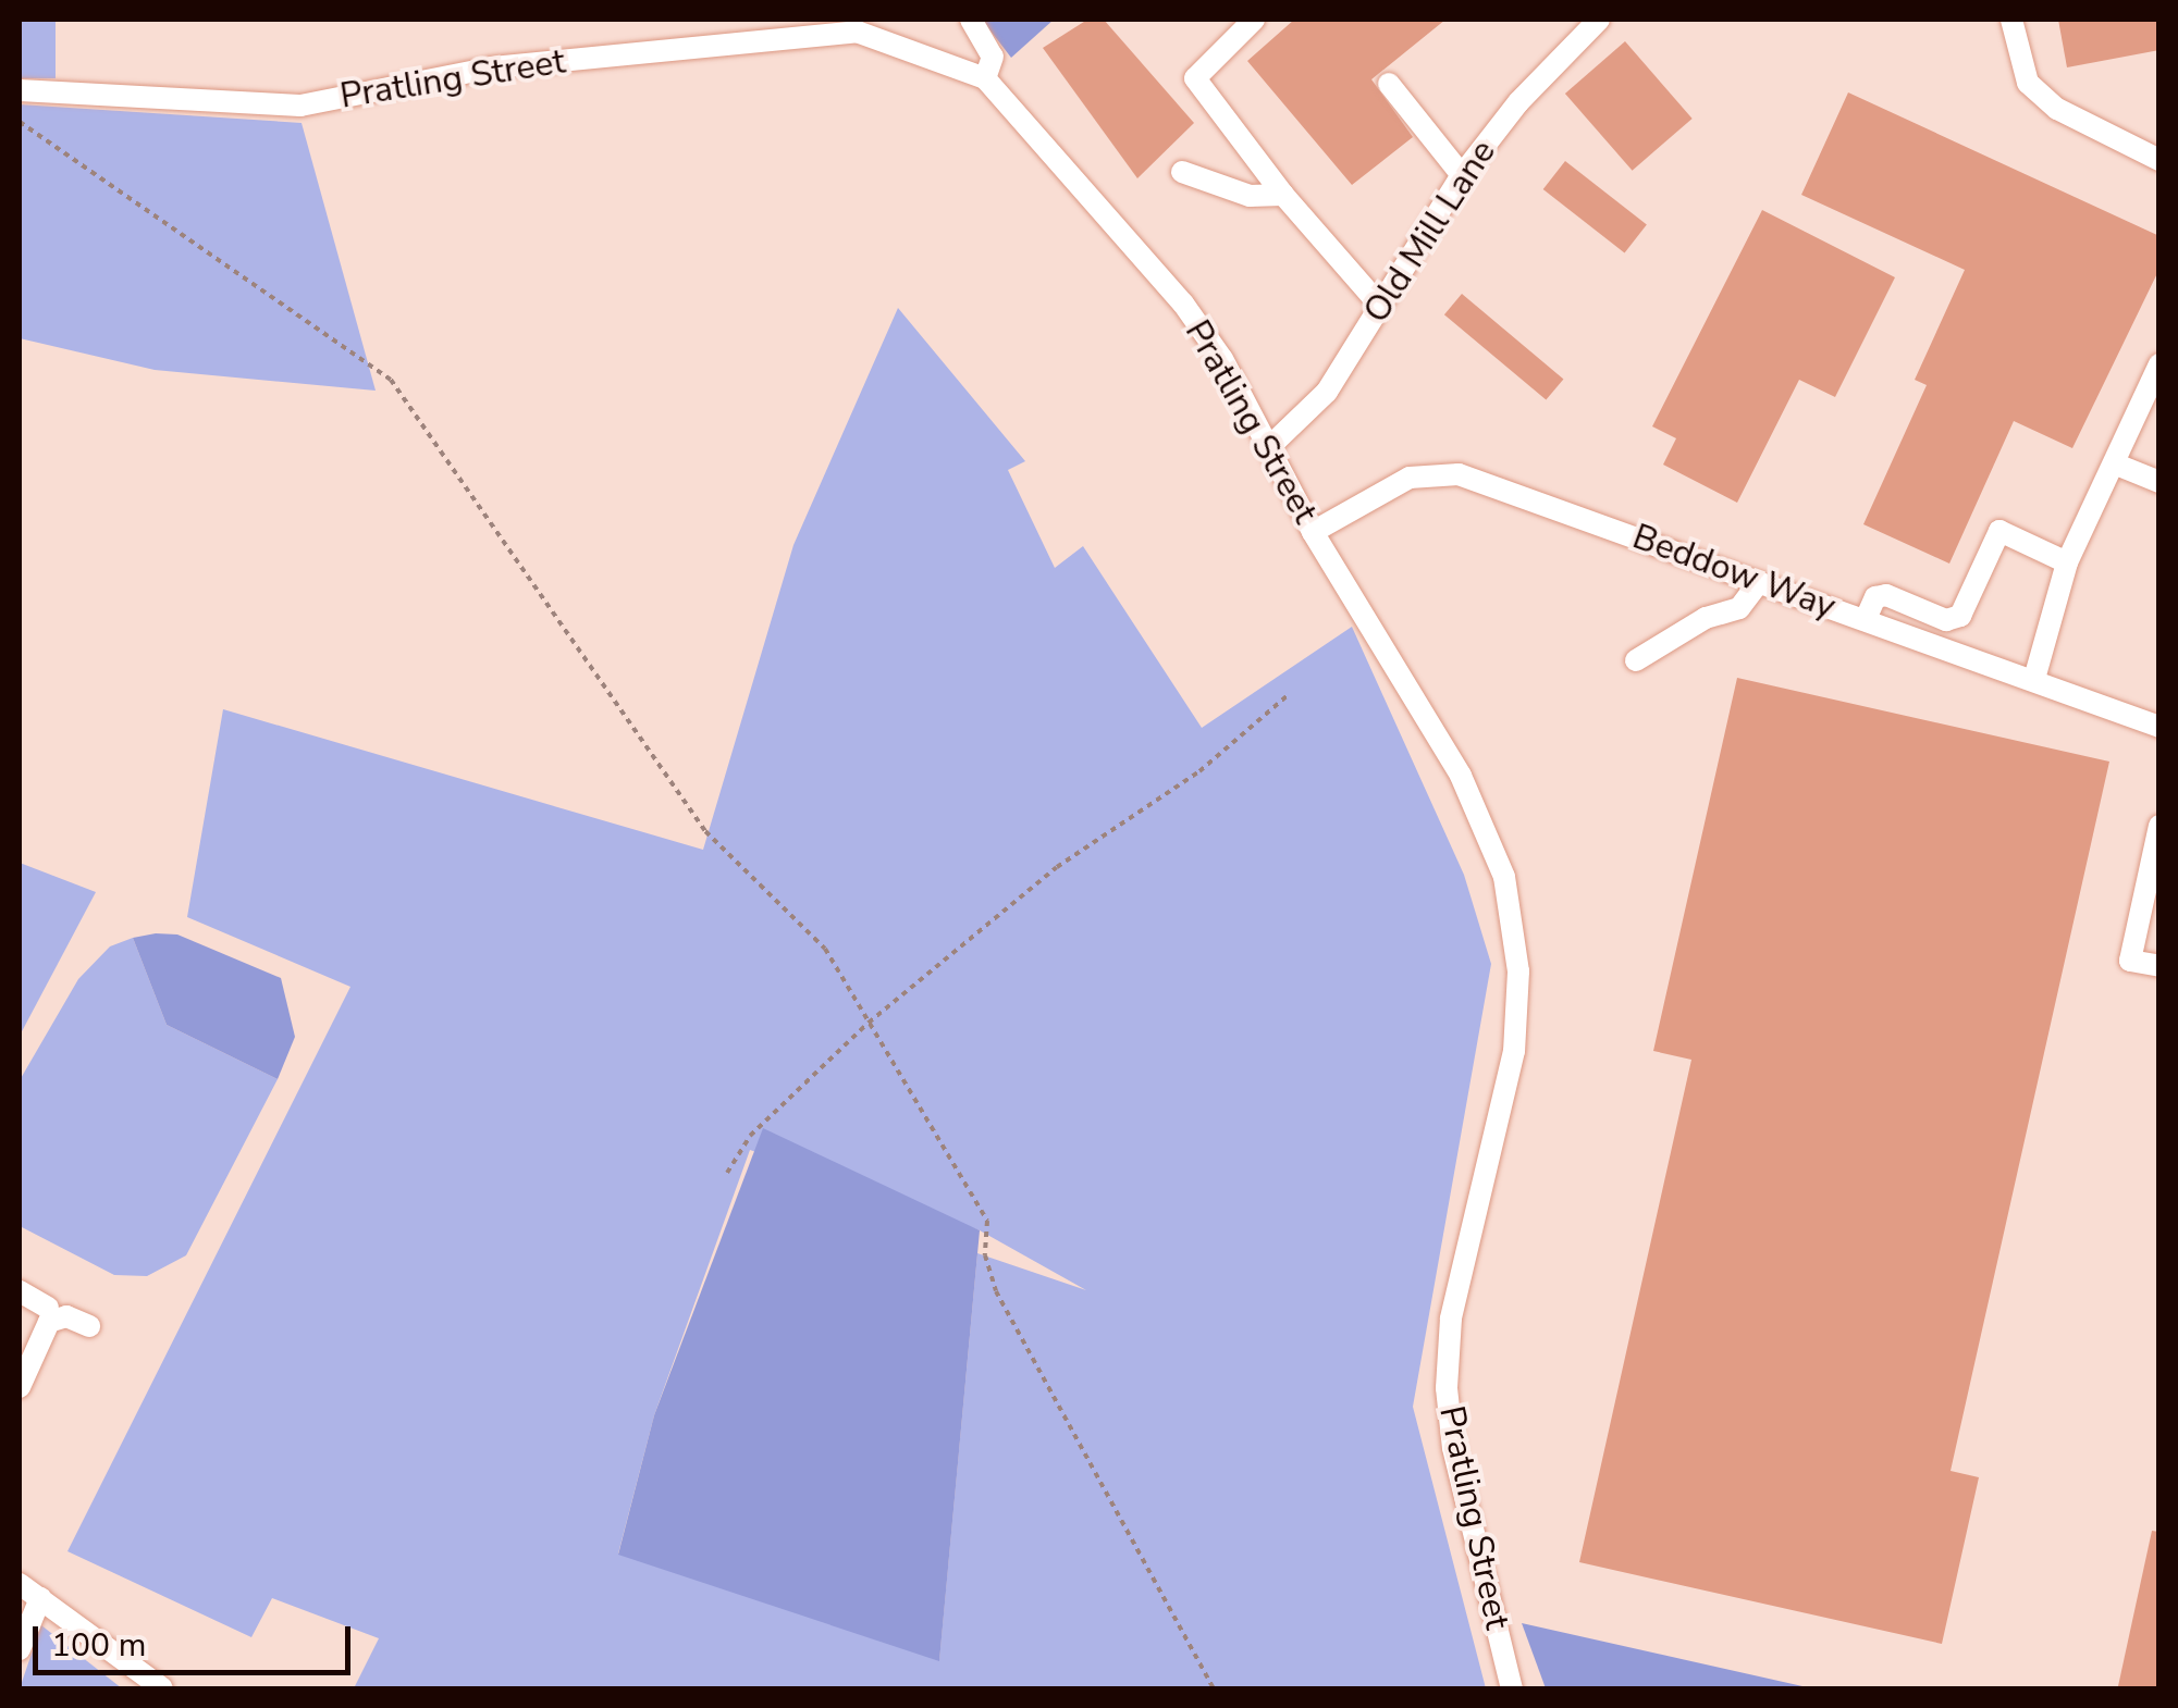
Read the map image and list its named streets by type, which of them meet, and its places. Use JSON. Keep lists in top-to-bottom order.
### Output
{
  "streets": {
    "street": ["Pratling Street", "Old Mill Lane", "Beddow Way"]
  },
  "crossings": [
    ["Pratling Street", "Old Mill Lane"],
    ["Pratling Street", "Beddow Way"]
  ],
  "scale_bar": "100 m"
}
